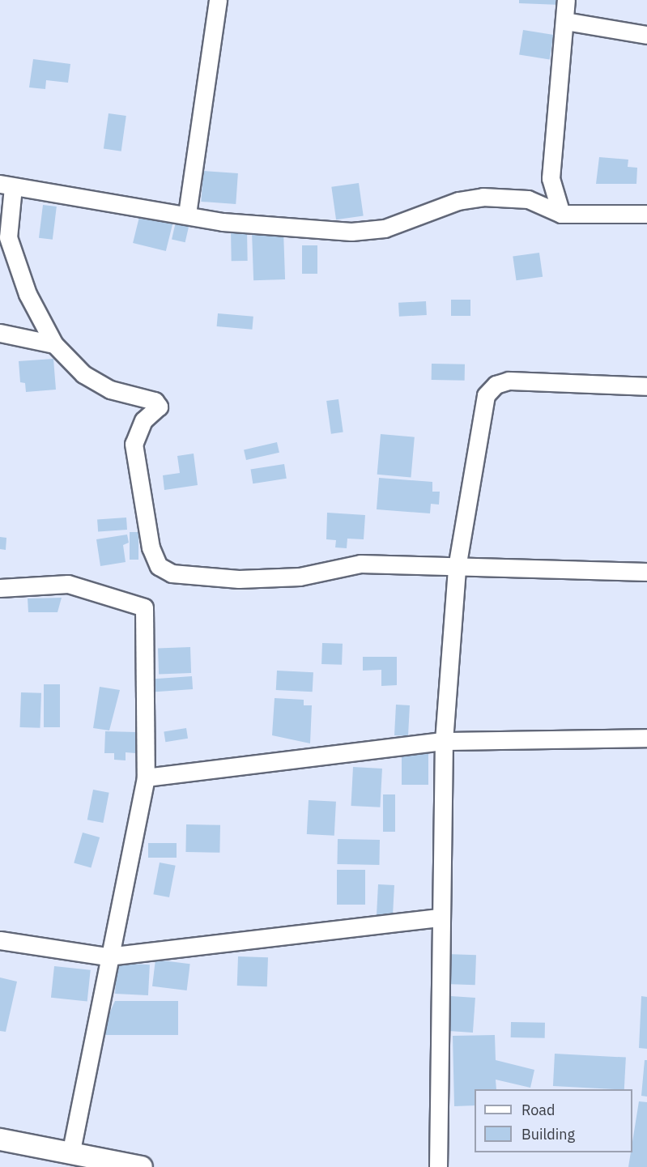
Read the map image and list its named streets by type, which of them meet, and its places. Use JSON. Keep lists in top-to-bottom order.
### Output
{
  "legend": ["Road", "Building"]
}
